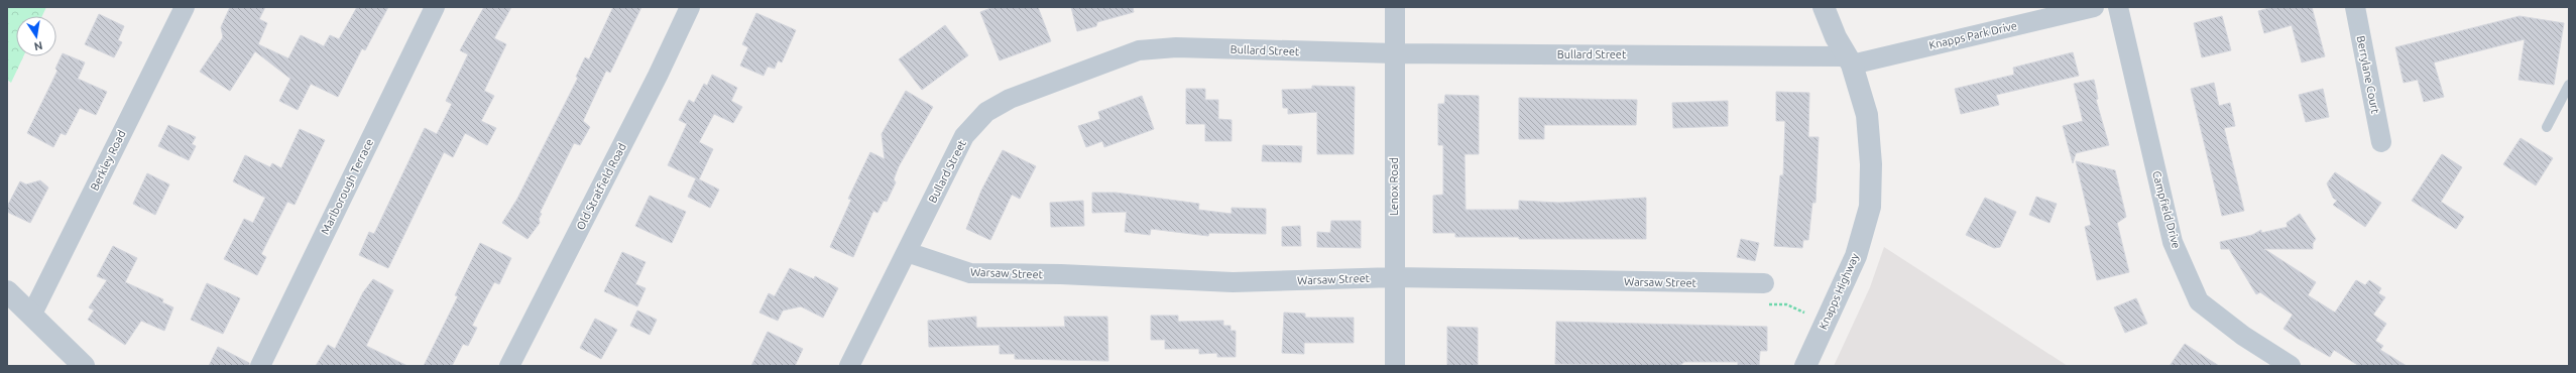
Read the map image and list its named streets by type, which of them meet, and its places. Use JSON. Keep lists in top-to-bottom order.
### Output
{
  "streets": {
    "street": [
      "Knapps Park Drive",
      "Bullard Street",
      "Berrylane Court",
      "Berkley Road",
      "Marlborough Terrace",
      "Old Stratfield Road",
      "Lenox Road",
      "Campfield Drive",
      "Warsaw Street",
      "Knapps Highway"
    ]
  },
  "crossings": [
    ["Knapps Park Drive", "Bullard Street"],
    ["Knapps Park Drive", "Knapps Highway"],
    ["Bullard Street", "Lenox Road"],
    ["Bullard Street", "Warsaw Street"],
    ["Bullard Street", "Knapps Highway"],
    ["Lenox Road", "Warsaw Street"]
  ],
  "north": "bottom"
}
